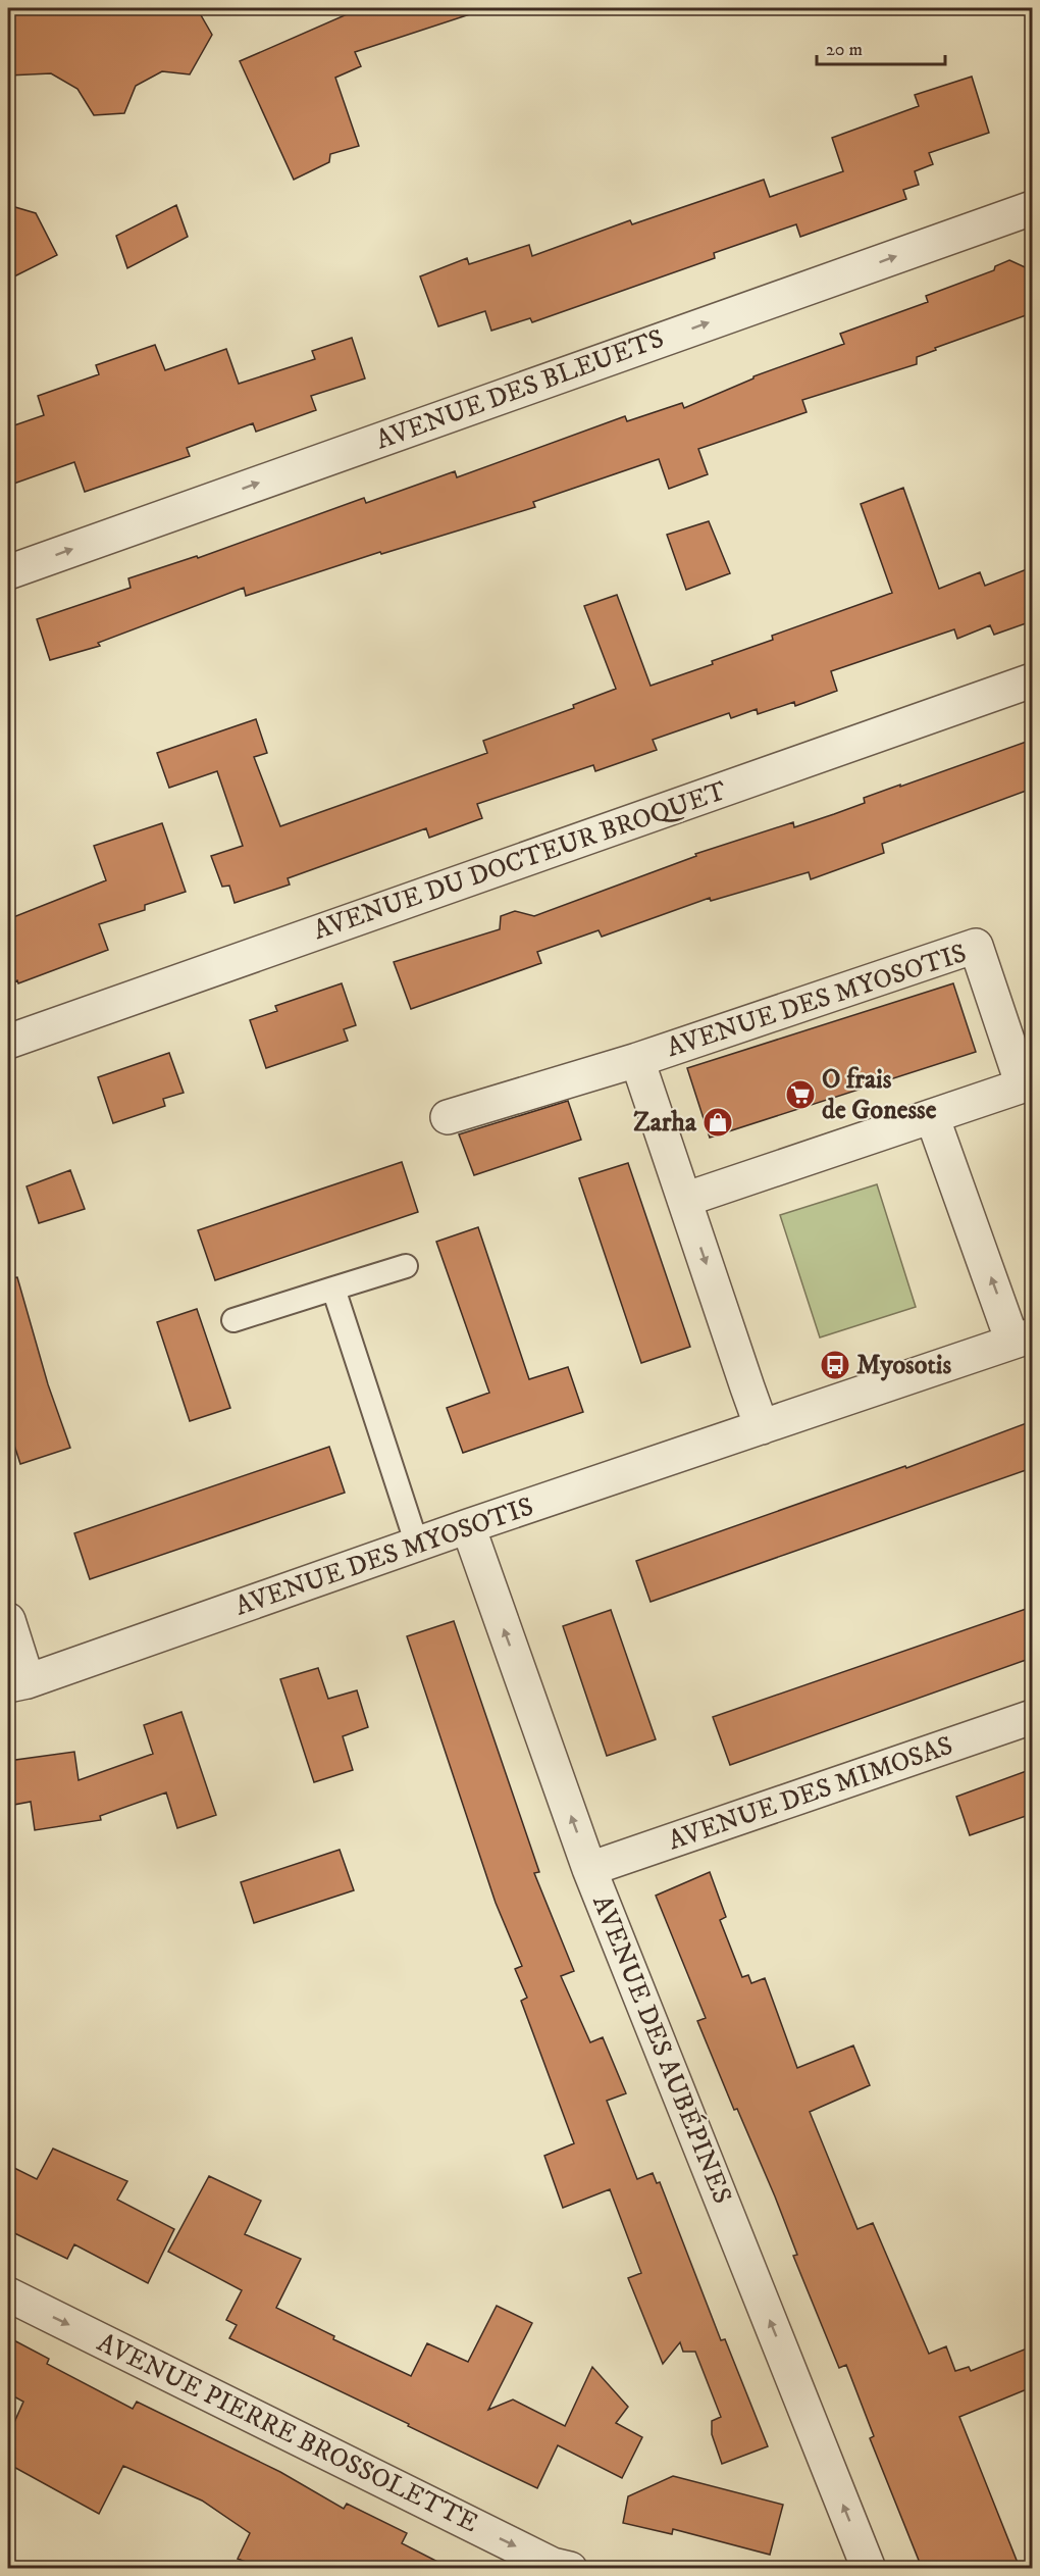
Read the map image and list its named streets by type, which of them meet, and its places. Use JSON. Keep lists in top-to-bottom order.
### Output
{
  "streets": {
    "street": [
      "AVENUE DES BLEUETS",
      "AVENUE DU DOCTEUR BROQUET",
      "AVENUE DES MYOSOTIS",
      "AVENUE DES MIMOSAS",
      "AVENUE DES AUBÉPINES",
      "AVENUE PIERRE BROSSOLETTE"
    ]
  },
  "crossings": [
    ["AVENUE DES MYOSOTIS", "AVENUE DES AUBÉPINES"],
    ["AVENUE DES MIMOSAS", "AVENUE DES AUBÉPINES"]
  ],
  "one_way": ["AVENUE DES BLEUETS", "AVENUE DES AUBÉPINES", "AVENUE PIERRE BROSSOLETTE"],
  "places": {
    "supermarket": ["O frais de Gonesse"],
    "shop": ["Zarha"],
    "bus stop": ["Myosotis"]
  },
  "scale_bar": "20 m"
}
